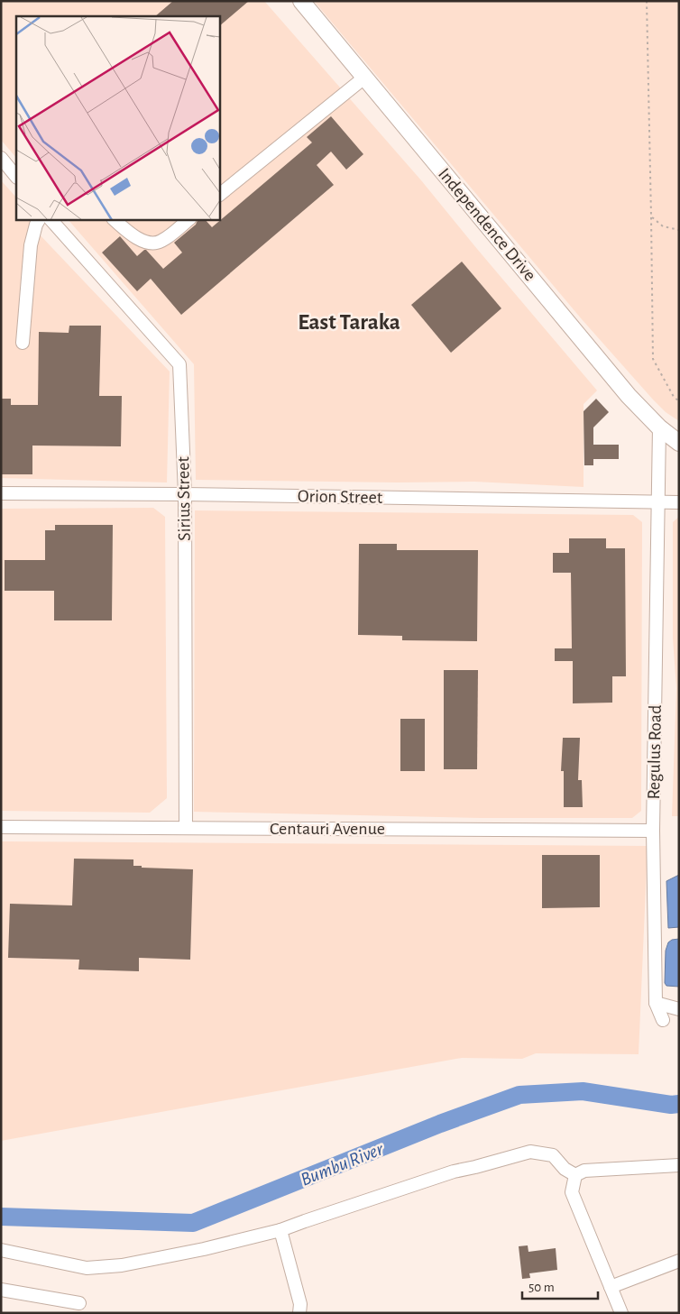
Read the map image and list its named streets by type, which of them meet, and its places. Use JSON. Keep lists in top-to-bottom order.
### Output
{
  "streets": {
    "main road": ["Independence Drive"],
    "street": [
      "Orion Street",
      "Sirius Street",
      "Regulus Road",
      "Centauri Avenue"
    ]
  },
  "crossings": [
    ["Independence Drive", "Regulus Road"],
    ["Orion Street", "Sirius Street"],
    ["Orion Street", "Regulus Road"],
    ["Sirius Street", "Centauri Avenue"],
    ["Regulus Road", "Centauri Avenue"]
  ],
  "districts": ["East Taraka"],
  "water": ["Bumbu River"],
  "scale_bar": "50 m"
}
